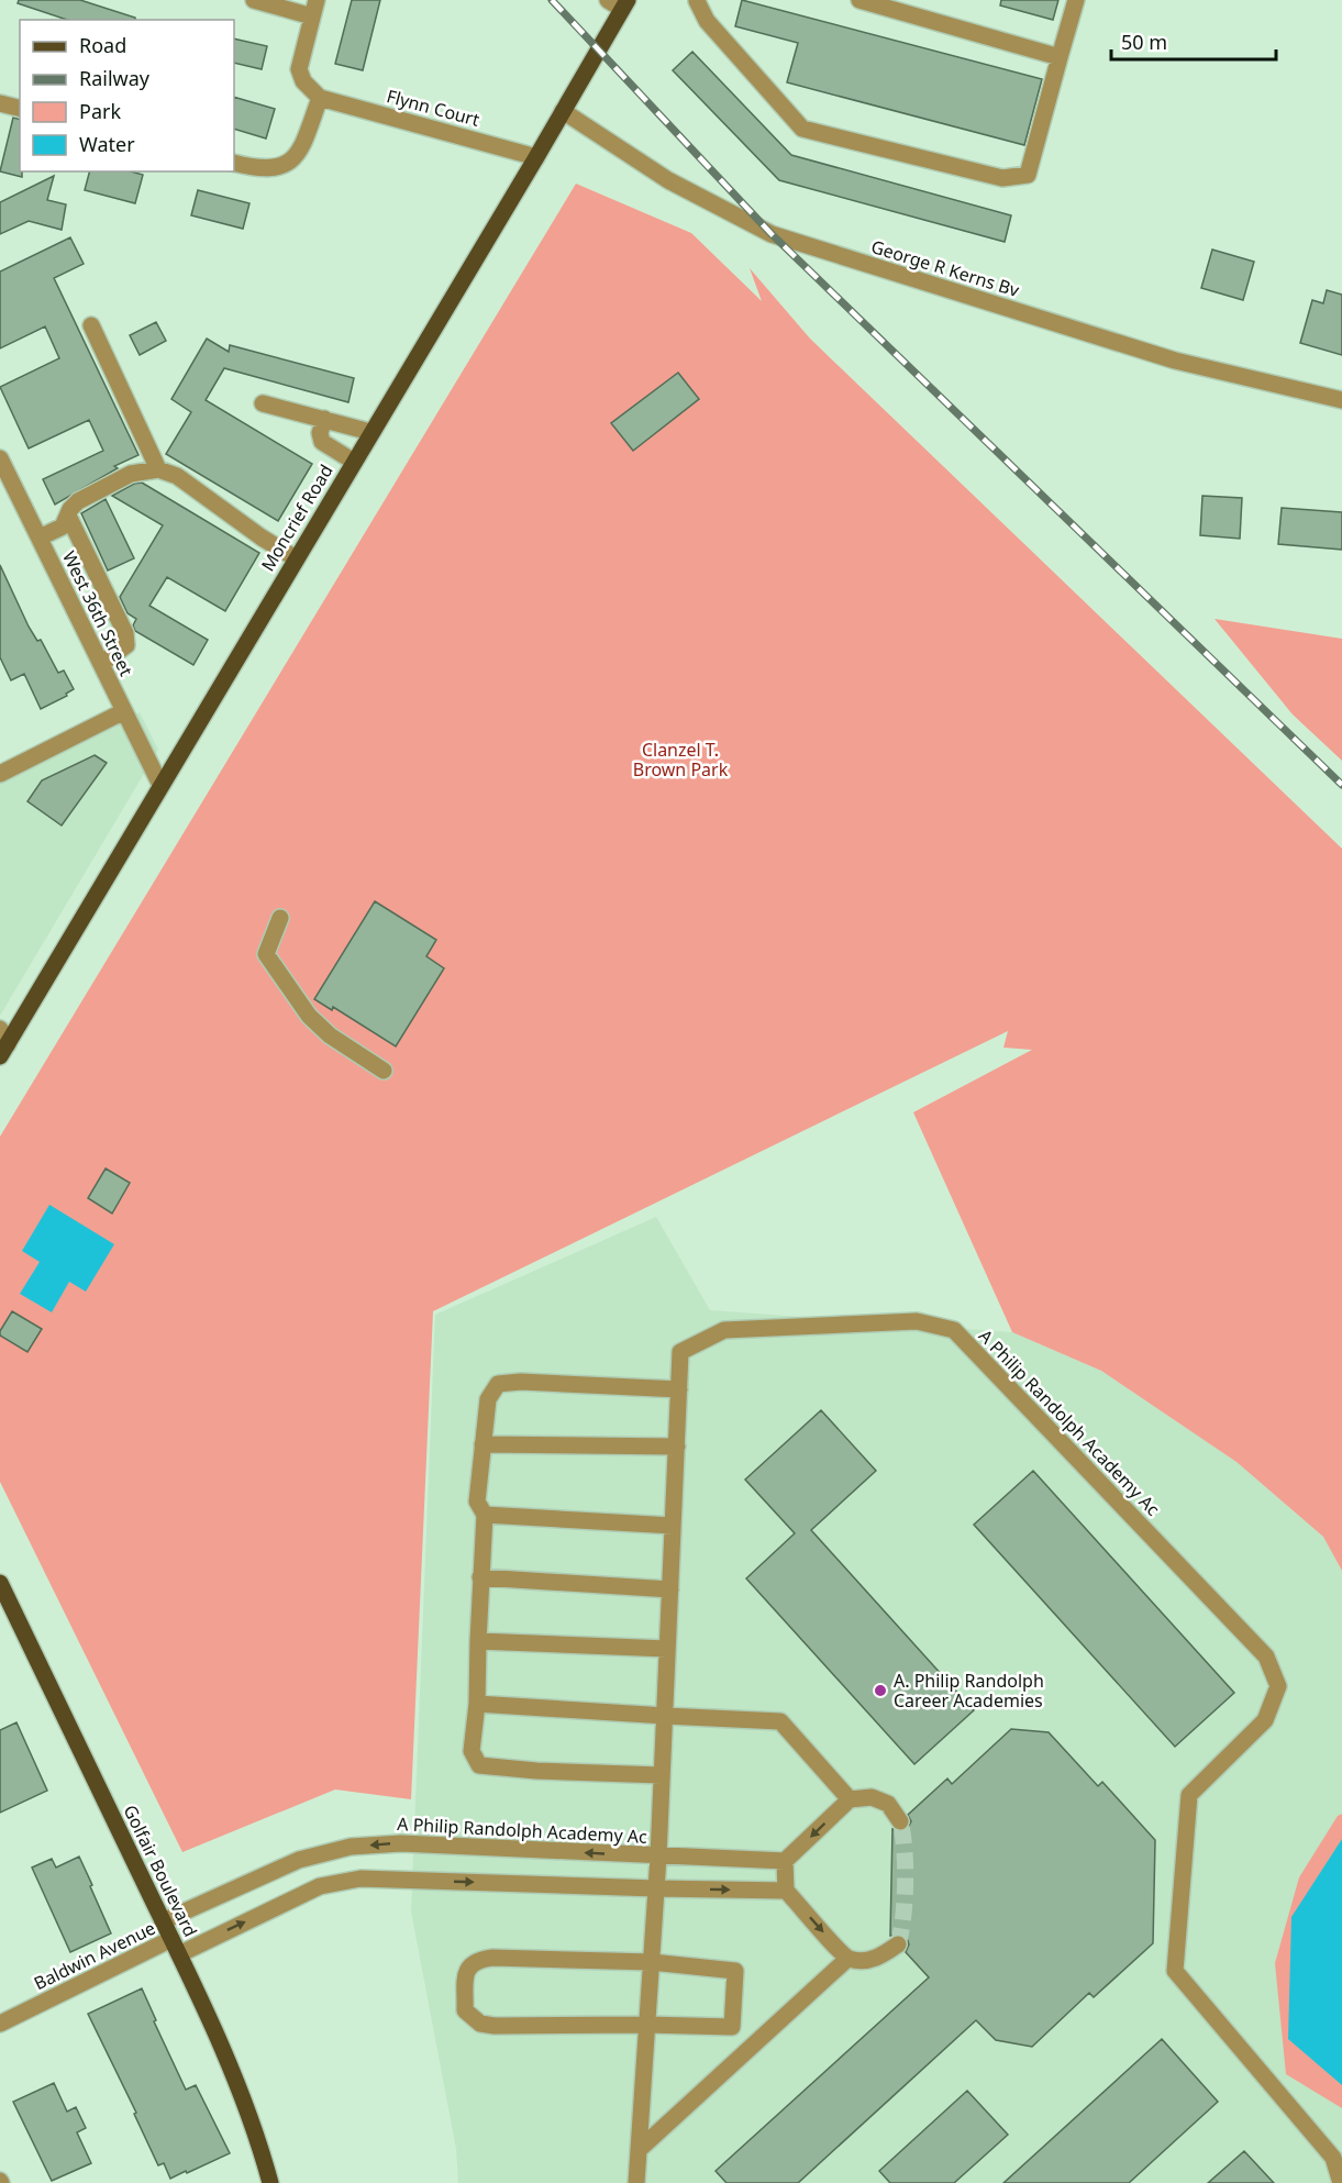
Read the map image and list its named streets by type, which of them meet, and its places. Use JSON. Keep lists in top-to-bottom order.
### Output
{
  "streets": {
    "main road": ["Moncrief Road", "Golfair Boulevard"],
    "street": [
      "Flynn Court",
      "George R Kerns Bv",
      "West 36th Street",
      "A Philip Randolph Academy Ac",
      "Baldwin Avenue"
    ]
  },
  "crossings": [
    ["Flynn Court", "Moncrief Road"],
    ["George R Kerns Bv", "Moncrief Road"],
    ["Moncrief Road", "West 36th Street"],
    ["A Philip Randolph Academy Ac", "Golfair Boulevard"],
    ["Golfair Boulevard", "Baldwin Avenue"]
  ],
  "parks": ["Clanzel T. Brown Park"],
  "places": ["A. Philip Randolph Career Academies"],
  "legend": [
    "Road",
    "Railway",
    "Park",
    "Water"
  ],
  "scale_bar": "50 m"
}
